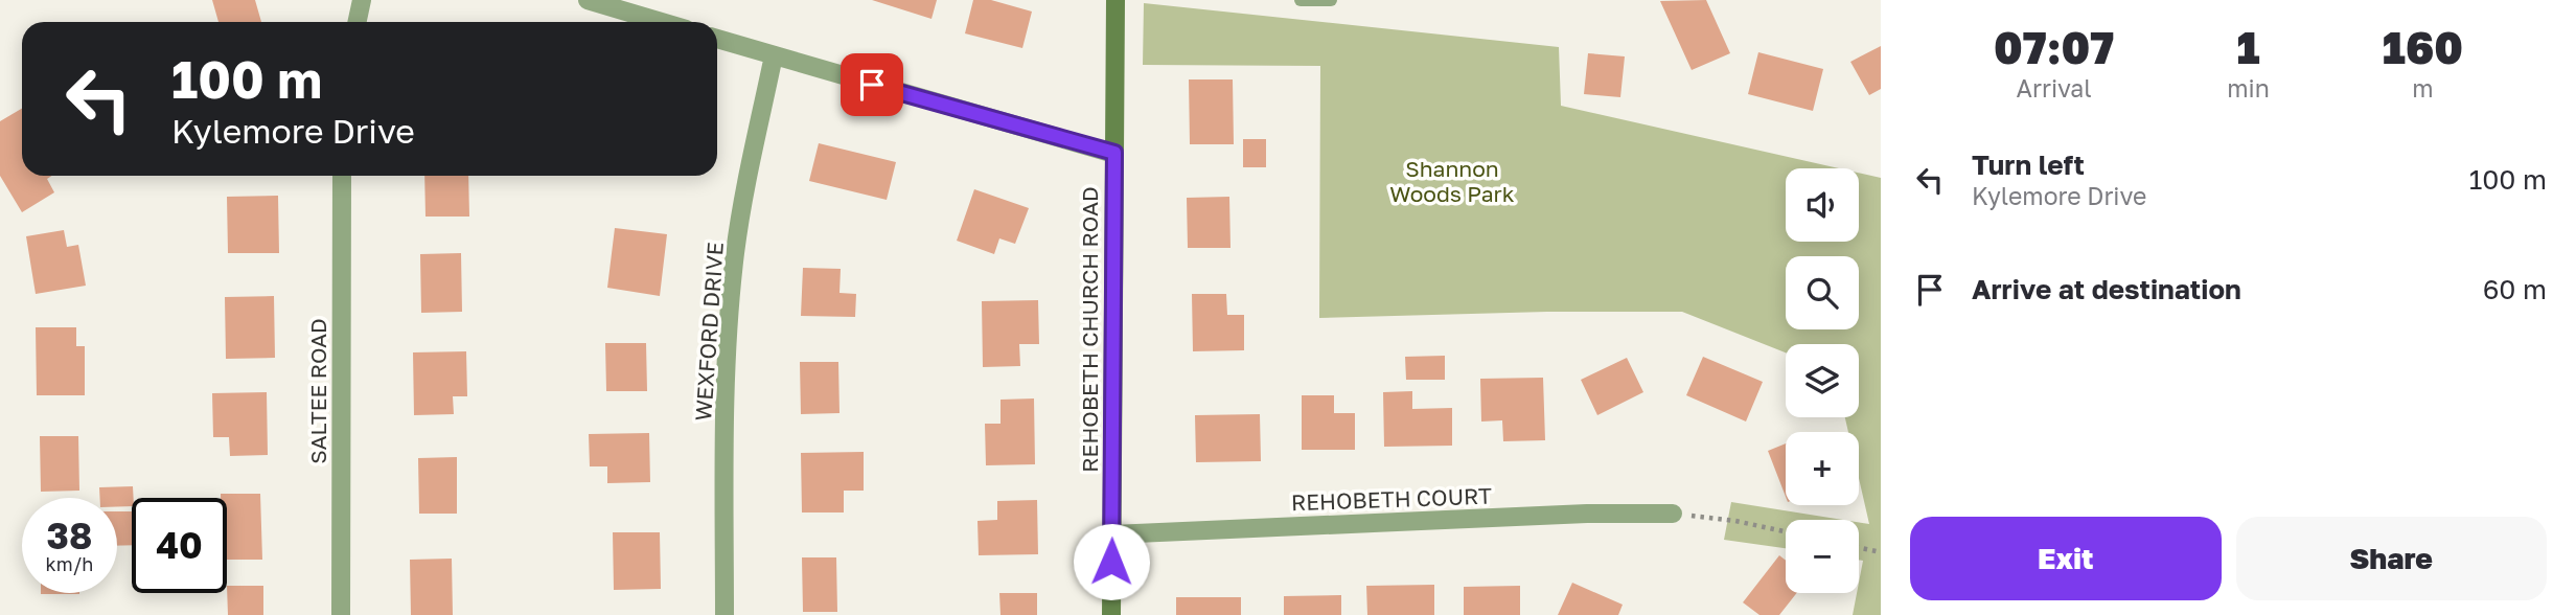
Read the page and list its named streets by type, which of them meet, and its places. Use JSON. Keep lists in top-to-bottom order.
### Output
{
  "streets": {
    "street": [
      "REHOBETH CHURCH ROAD",
      "WEXFORD DRIVE",
      "SALTEE ROAD",
      "REHOBETH COURT"
    ]
  },
  "crossings": [
    ["REHOBETH CHURCH ROAD", "REHOBETH COURT"]
  ],
  "parks": ["Shannon Woods Park"],
  "page": {
    "eta": [
      "07:07",
      "Arrival",
      "1",
      "min",
      "160",
      "m"
    ],
    "turn": ["100 m", "Kylemore Drive"],
    "list": [
      {
        "name": "Turn left",
        "note": "Kylemore Drive",
        "value": "100 m"
      },
      {
        "name": "Arrive at destination",
        "value": "60 m"
      }
    ],
    "map_buttons": ["+", "−"],
    "speed": "38 km/h",
    "limit": "40",
    "buttons": ["Exit", "Share"]
  }
}
